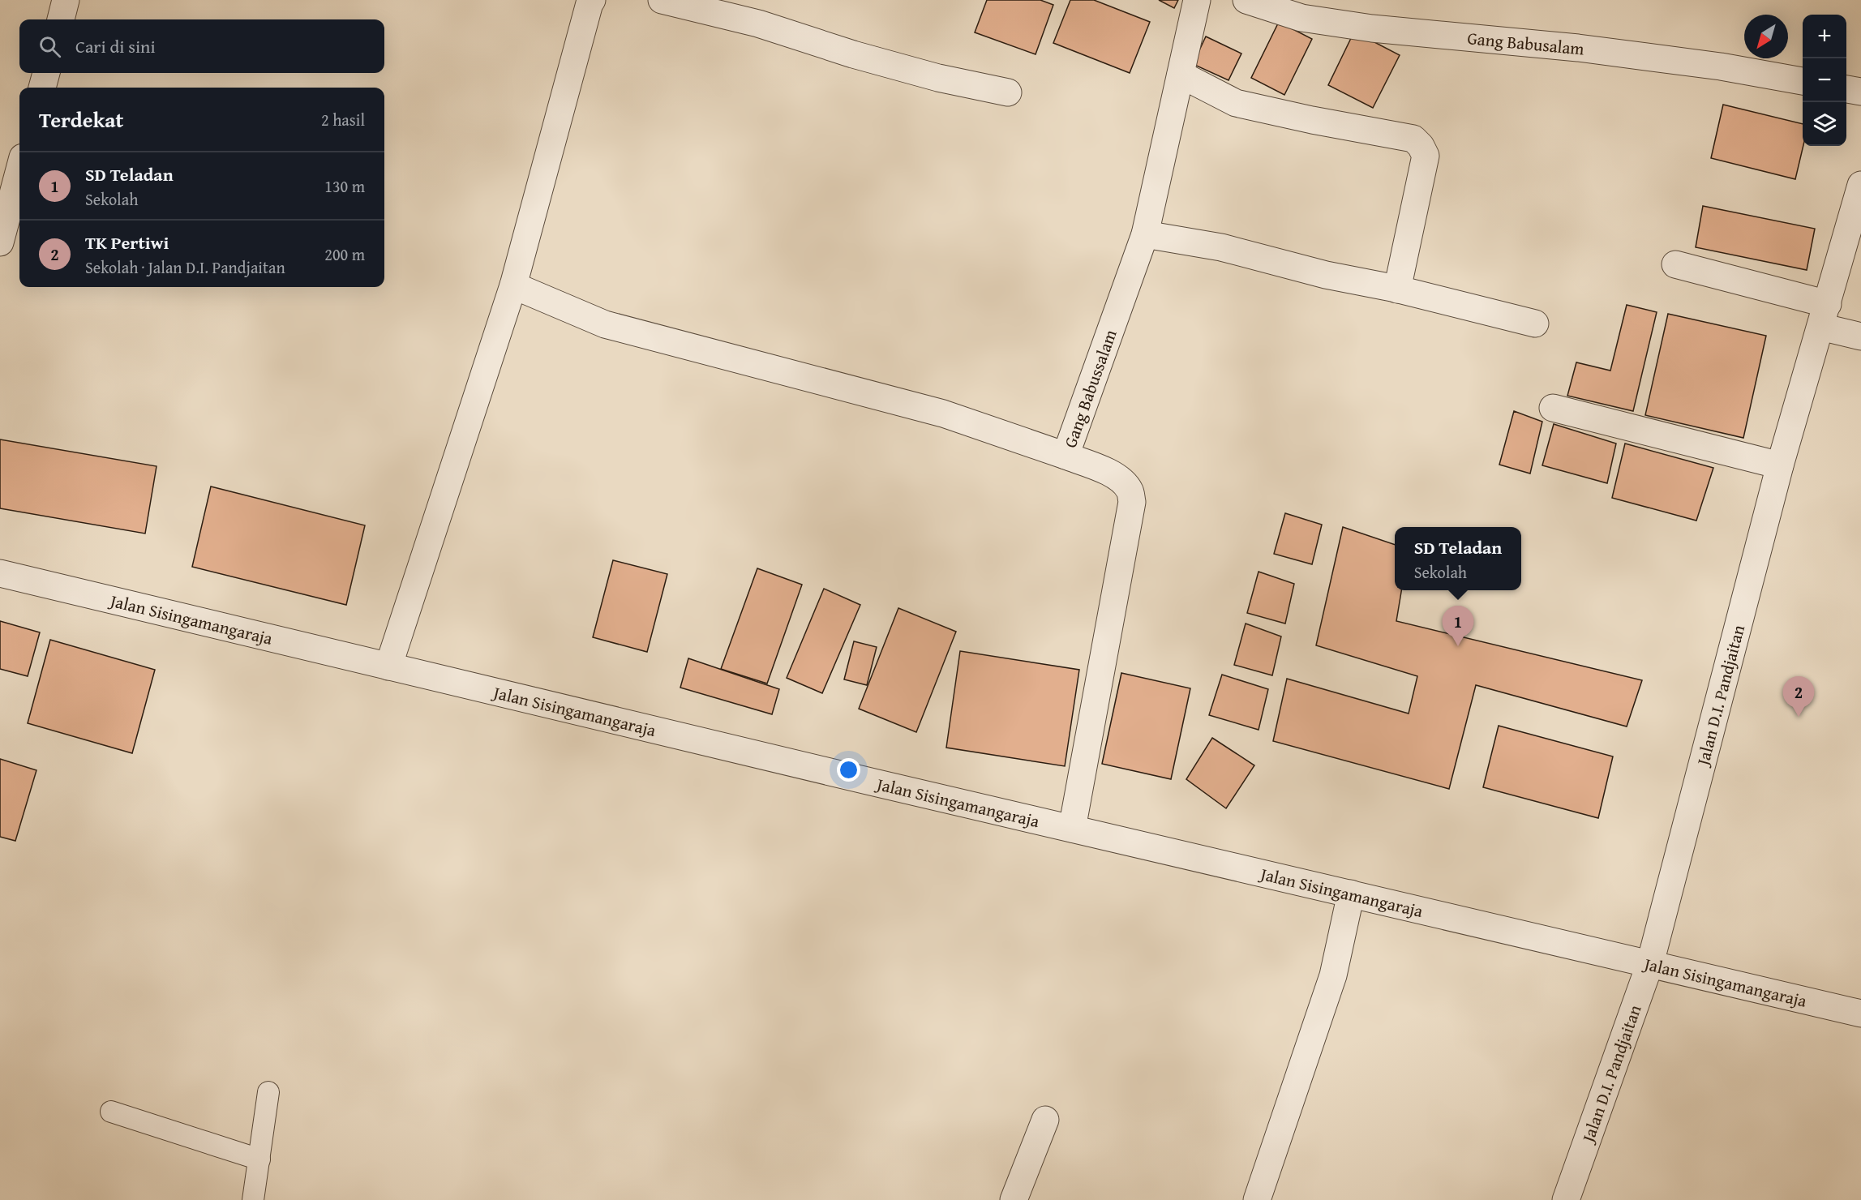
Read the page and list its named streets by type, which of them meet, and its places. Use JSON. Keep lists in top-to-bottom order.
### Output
{
  "streets": {
    "street": [
      "Gang Babusalam",
      "Gang Babussalam",
      "Jalan Sisingamangaraja",
      "Jalan D.I. Pandjaitan"
    ]
  },
  "crossings": [
    ["Gang Babussalam", "Jalan Sisingamangaraja"],
    ["Jalan Sisingamangaraja", "Jalan D.I. Pandjaitan"]
  ],
  "north": "bottom left",
  "page": {
    "map_buttons": ["+", "−"],
    "search": "Cari di sini",
    "heading": ["Terdekat", "2 hasil"],
    "list": [
      {
        "mark": "1",
        "name": "SD Teladan",
        "note": "Sekolah",
        "value": "130 m"
      },
      {
        "mark": "2",
        "name": "TK Pertiwi",
        "note": "Sekolah · Jalan D.I. Pandjaitan",
        "value": "200 m"
      }
    ],
    "popup": ["SD Teladan", "Sekolah"],
    "pins": ["1", "2"]
  }
}
